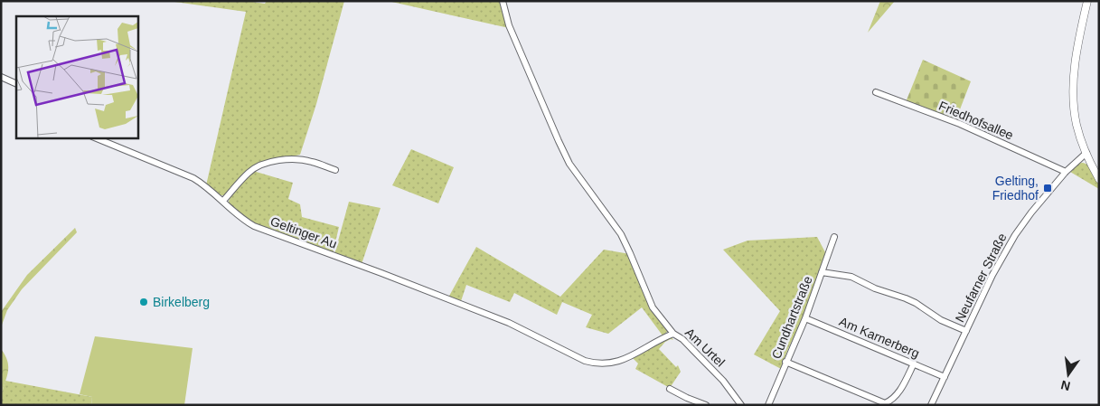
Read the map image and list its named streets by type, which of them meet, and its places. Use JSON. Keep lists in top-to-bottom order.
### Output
{
  "streets": {
    "street": [
      "Friedhofsallee",
      "Geltinger Au",
      "Neufarner Straße",
      "Cundhartstraße",
      "Am Karnerberg",
      "Am Urtel"
    ]
  },
  "crossings": [
    ["Friedhofsallee", "Neufarner Straße"],
    ["Geltinger Au", "Am Urtel"],
    ["Neufarner Straße", "Am Karnerberg"],
    ["Cundhartstraße", "Am Karnerberg"]
  ],
  "places": {
    "transit": ["Gelting, Friedhof"],
    "other": ["Birkelberg"]
  },
  "north": "bottom"
}
